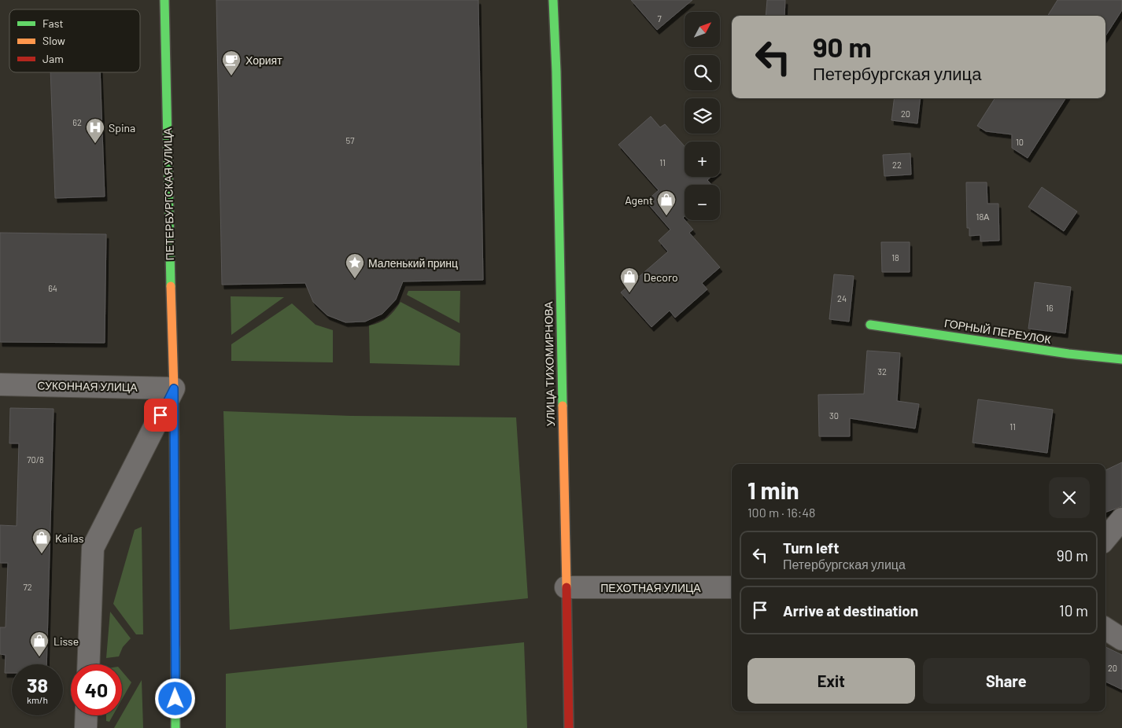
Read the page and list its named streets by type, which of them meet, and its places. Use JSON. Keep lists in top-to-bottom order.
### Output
{
  "streets": {
    "street": [
      "ПЕТЕРБУРГСКАЯ УЛИЦА",
      "ГОРНЫЙ ПЕРЕУЛОК",
      "УЛИЦА ТИХОМИРНОВА",
      "СУКОННАЯ УЛИЦА",
      "ПЕХОТНАЯ УЛИЦА"
    ]
  },
  "crossings": [
    ["ПЕТЕРБУРГСКАЯ УЛИЦА", "СУКОННАЯ УЛИЦА"],
    ["УЛИЦА ТИХОМИРНОВА", "ПЕХОТНАЯ УЛИЦА"]
  ],
  "places": {
    "cafe": ["Хорият"],
    "hospital": ["Spina"],
    "shop": [
      "Agent",
      "Decoro",
      "Kailas",
      "Lisse"
    ],
    "place": ["Маленький принц"]
  },
  "house_numbers": [
    "7",
    "20",
    "62",
    "57",
    "10",
    "11",
    "22",
    "18А",
    "18",
    "64",
    "24",
    "16",
    "32",
    "30",
    "11",
    "70/8",
    "72",
    "20"
  ],
  "legend": ["Fast", "Slow", "Jam"],
  "north": "top right",
  "page": {
    "map_buttons": ["+", "−"],
    "turn": ["90 m", "Петербургская улица"],
    "heading": ["1 min", "100 m · 16:48"],
    "list": [
      {
        "name": "Turn left",
        "note": "Петербургская улица",
        "value": "90 m"
      },
      {
        "name": "Arrive at destination",
        "value": "10 m"
      }
    ],
    "buttons": ["Exit", "Share"],
    "speed": "38 km/h",
    "limit": "40"
  }
}
